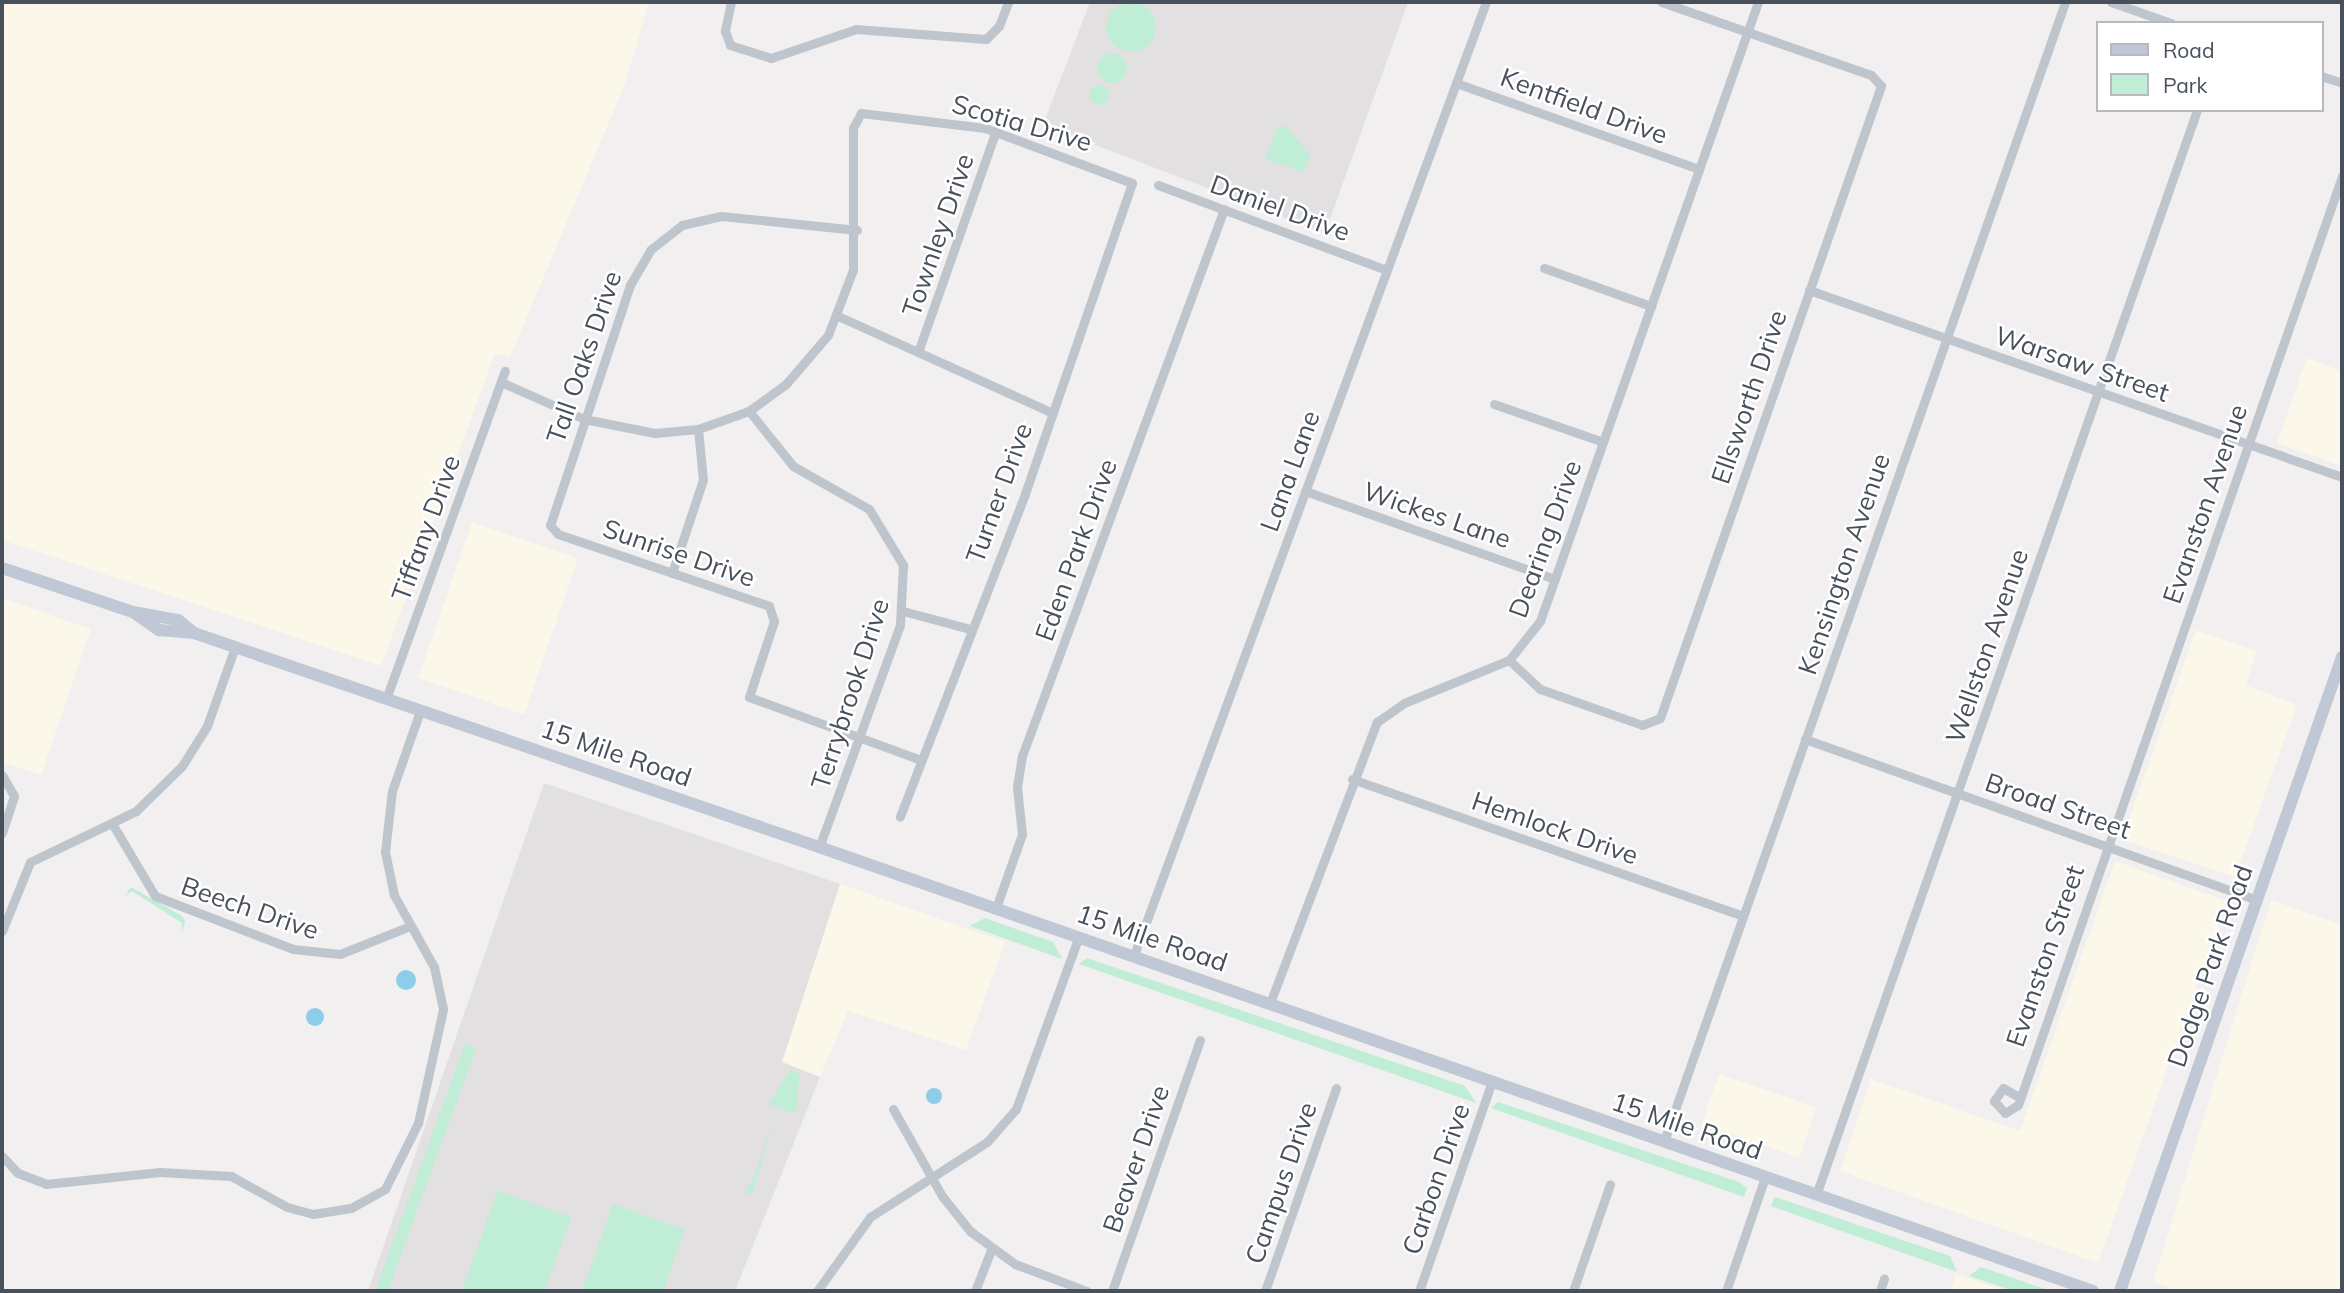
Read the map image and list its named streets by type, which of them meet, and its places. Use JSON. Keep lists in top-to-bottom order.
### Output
{
  "streets": {
    "main road": ["15 Mile Road", "Dodge Park Road"],
    "street": [
      "Kentfield Drive",
      "Scotia Drive",
      "Daniel Drive",
      "Townley Drive",
      "Tall Oaks Drive",
      "Warsaw Street",
      "Ellsworth Drive",
      "Lana Lane",
      "Turner Drive",
      "Evanston Avenue",
      "Wickes Lane",
      "Tiffany Drive",
      "Dearing Drive",
      "Eden Park Drive",
      "Sunrise Drive",
      "Kensington Avenue",
      "Wellston Avenue",
      "Terrybrook Drive",
      "Broad Street",
      "Hemlock Drive",
      "Beech Drive",
      "Evanston Street",
      "Beaver Drive",
      "Carbon Drive",
      "Campus Drive"
    ]
  },
  "crossings": [
    ["Kentfield Drive", "Lana Lane"],
    ["Kentfield Drive", "Dearing Drive"],
    ["Scotia Drive", "Townley Drive"],
    ["Scotia Drive", "Tall Oaks Drive"],
    ["Scotia Drive", "Turner Drive"],
    ["Daniel Drive", "Lana Lane"],
    ["Daniel Drive", "Eden Park Drive"],
    ["Tall Oaks Drive", "Sunrise Drive"],
    ["Warsaw Street", "Ellsworth Drive"],
    ["Warsaw Street", "Evanston Avenue"],
    ["Warsaw Street", "Kensington Avenue"],
    ["Warsaw Street", "Wellston Avenue"],
    ["Ellsworth Drive", "Dearing Drive"],
    ["Lana Lane", "Wickes Lane"],
    ["Lana Lane", "15 Mile Road"],
    ["Turner Drive", "Sunrise Drive"],
    ["Evanston Avenue", "Broad Street"],
    ["Evanston Avenue", "Evanston Street"],
    ["Wickes Lane", "Dearing Drive"],
    ["Tiffany Drive", "15 Mile Road"],
    ["Dearing Drive", "15 Mile Road"],
    ["Dearing Drive", "Hemlock Drive"],
    ["Eden Park Drive", "15 Mile Road"],
    ["Sunrise Drive", "Terrybrook Drive"],
    ["Kensington Avenue", "15 Mile Road"],
    ["Kensington Avenue", "Broad Street"],
    ["Kensington Avenue", "Hemlock Drive"],
    ["Wellston Avenue", "15 Mile Road"],
    ["Wellston Avenue", "Broad Street"],
    ["Terrybrook Drive", "15 Mile Road"],
    ["15 Mile Road", "Carbon Drive"],
    ["Broad Street", "Evanston Street"],
    ["Broad Street", "Dodge Park Road"]
  ],
  "legend": ["Road", "Park"]
}
